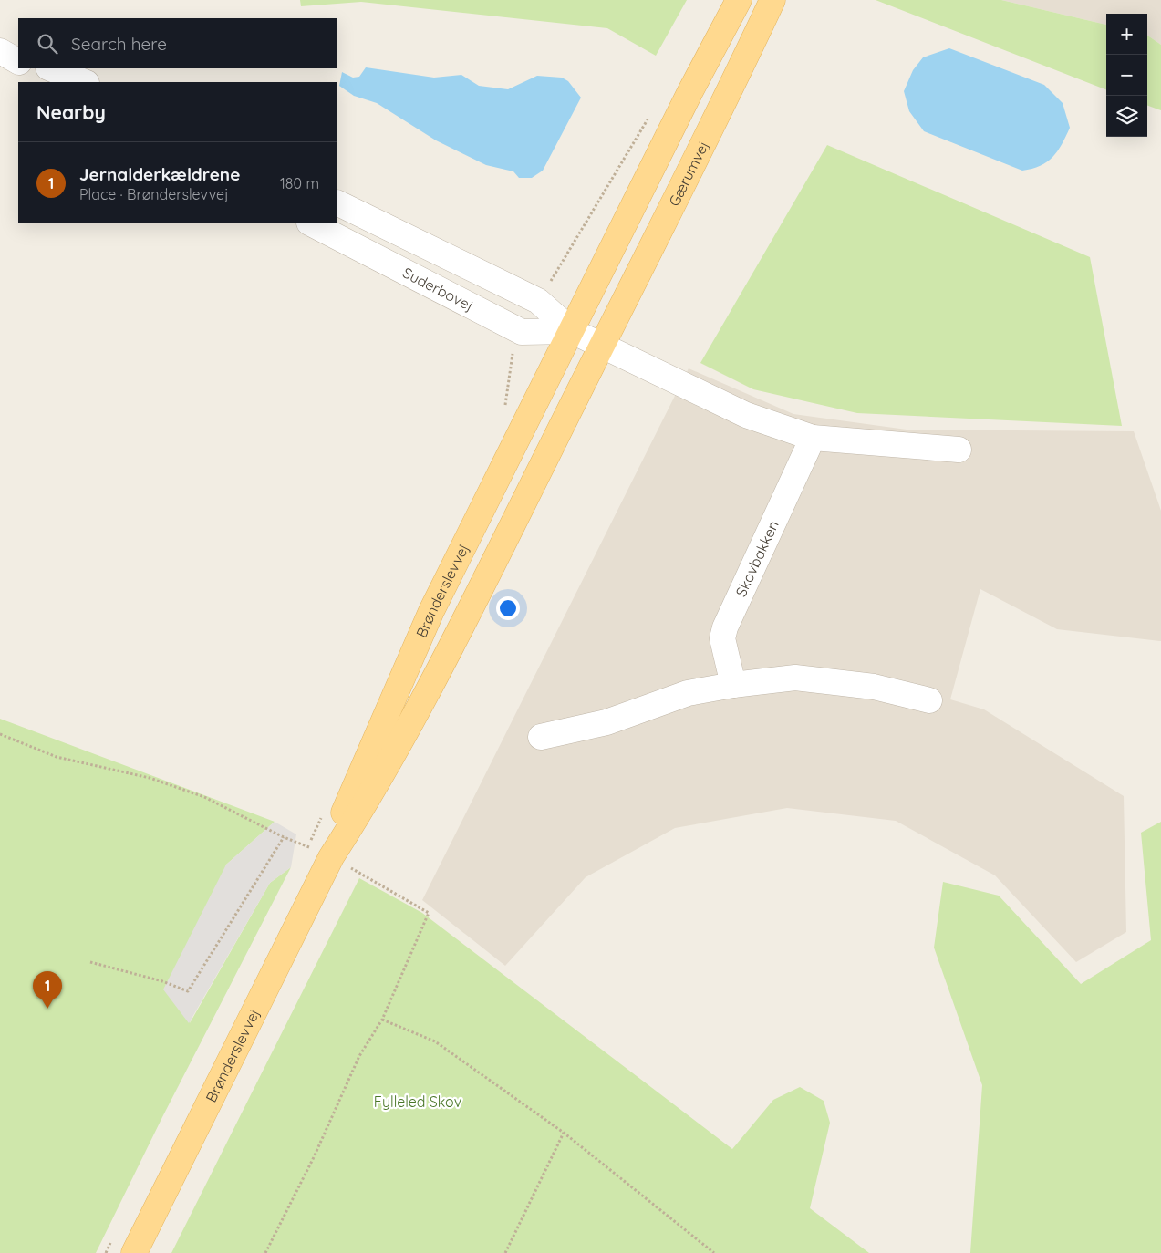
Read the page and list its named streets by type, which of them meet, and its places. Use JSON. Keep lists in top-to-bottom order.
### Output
{
  "streets": {
    "main road": ["Gærumvej", "Brønderslevvej"],
    "street": ["Suderbovej", "Skovbakken"]
  },
  "crossings": [
    ["Gærumvej", "Suderbovej"],
    ["Gærumvej", "Brønderslevvej"],
    ["Suderbovej", "Brønderslevvej"]
  ],
  "parks": ["Fylleled Skov"],
  "page": {
    "map_buttons": ["+", "−"],
    "search": "Search here",
    "heading": "Nearby",
    "list": [
      {
        "mark": "1",
        "name": "Jernalderkældrene",
        "note": "Place · Brønderslevvej",
        "value": "180 m"
      }
    ],
    "pins": "1"
  }
}
